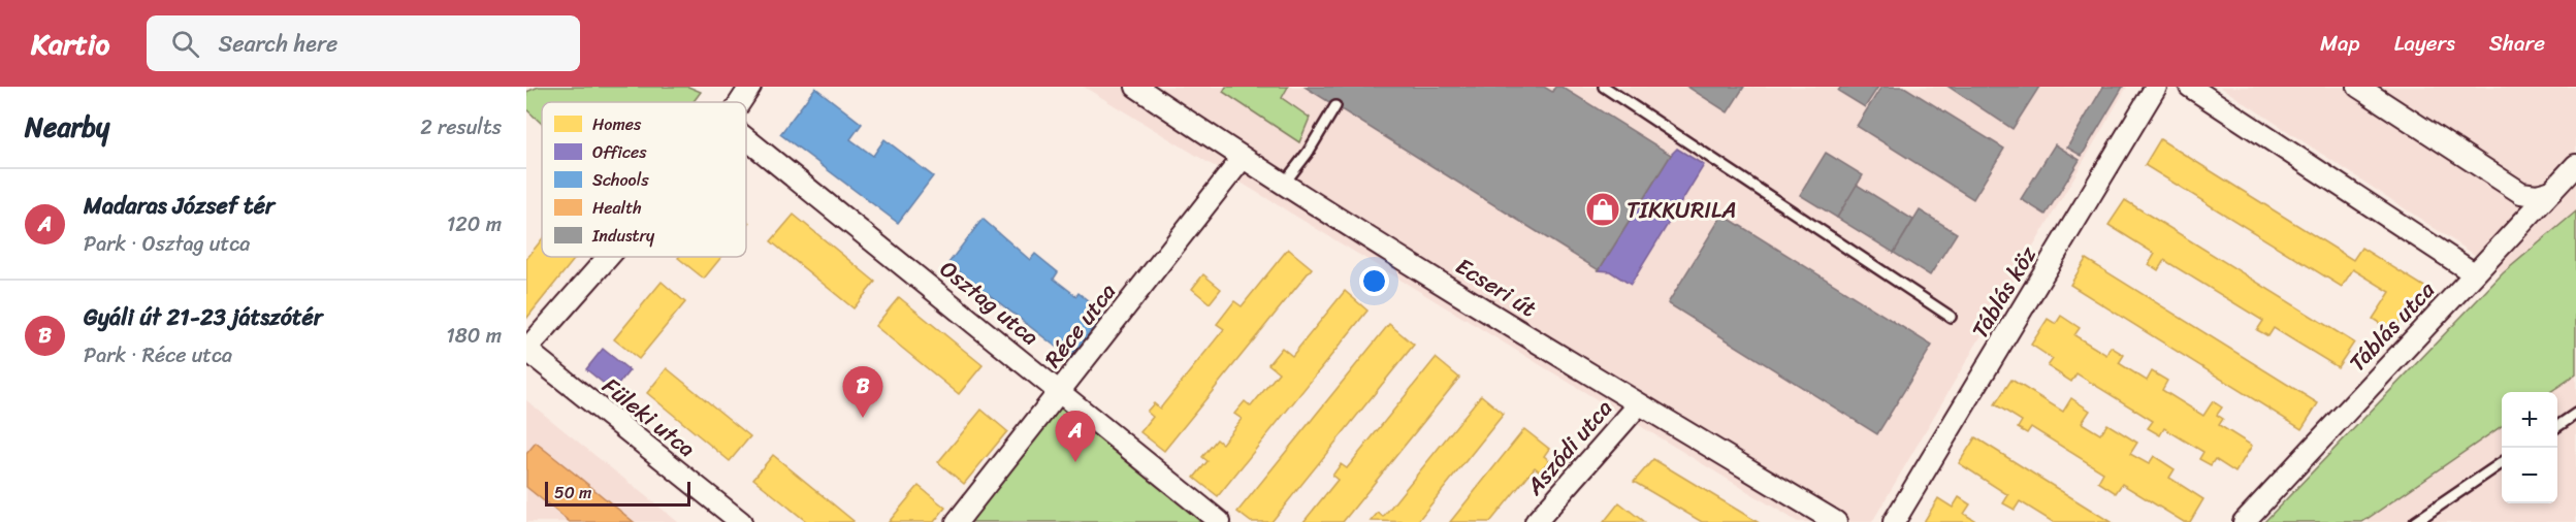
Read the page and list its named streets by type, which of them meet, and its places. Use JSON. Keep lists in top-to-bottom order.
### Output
{
  "streets": {
    "street": [
      "Ecseri út",
      "Táblás köz",
      "Osztag utca",
      "Réce utca",
      "Táblás utca",
      "Füleki utca",
      "Aszódi utca"
    ]
  },
  "crossings": [
    ["Ecseri út", "Réce utca"],
    ["Ecseri út", "Aszódi utca"],
    ["Osztag utca", "Réce utca"]
  ],
  "places": {
    "shop": ["TIKKURILA"]
  },
  "legend": [
    "Homes",
    "Offices",
    "Schools",
    "Health",
    "Industry"
  ],
  "scale_bar": "50 m",
  "page": {
    "header": "Kartio",
    "search": "Search here",
    "nav": ["Map", "Layers", "Share"],
    "heading": ["Nearby", "2 results"],
    "list": [
      {
        "mark": "A",
        "name": "Madaras József tér",
        "note": "Park · Osztag utca",
        "value": "120 m"
      },
      {
        "mark": "B",
        "name": "Gyáli út 21-23 játszótér",
        "note": "Park · Réce utca",
        "value": "180 m"
      }
    ],
    "pins": ["B", "A"],
    "map_buttons": ["+", "−"],
    "scale": "50 m"
  }
}
